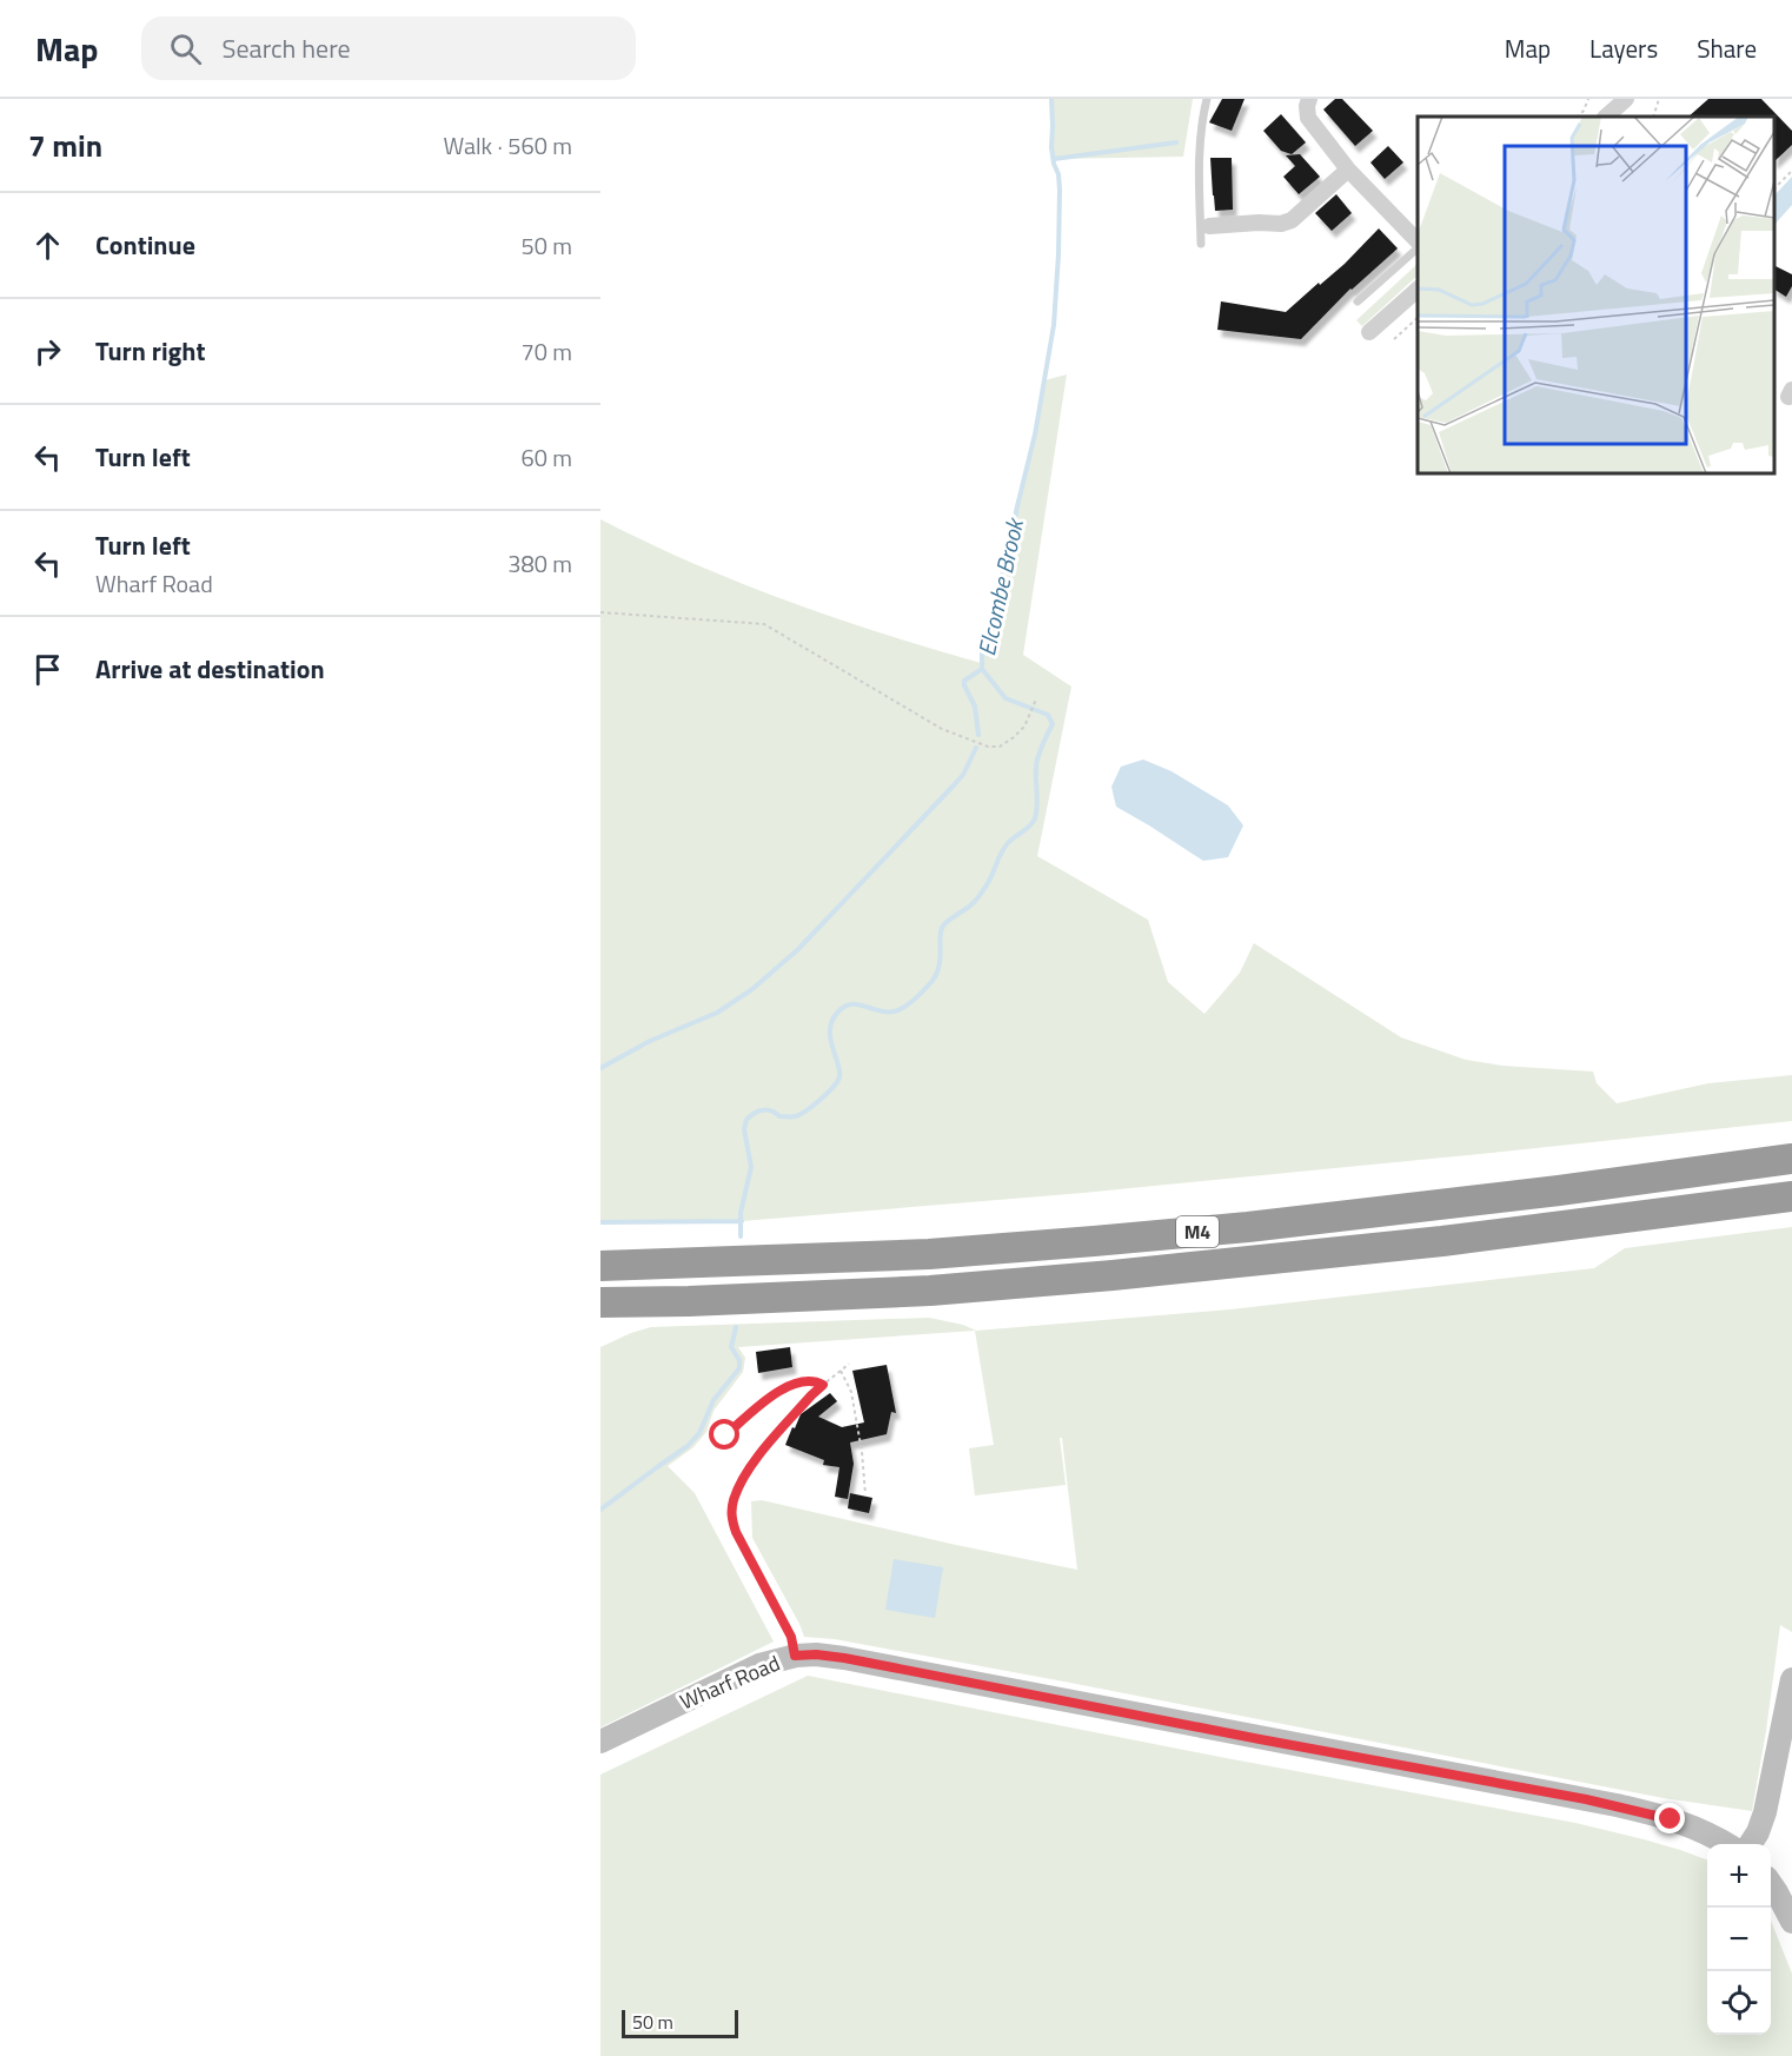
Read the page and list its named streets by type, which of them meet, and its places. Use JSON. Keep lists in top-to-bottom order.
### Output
{
  "streets": {
    "highway": ["M4"],
    "main road": ["Wharf Road"]
  },
  "water": ["Elcombe Brook"],
  "scale_bar": "50 m",
  "page": {
    "header": "Map",
    "search": "Search here",
    "nav": ["Map", "Layers", "Share"],
    "heading": ["7 min", "Walk · 560 m"],
    "list": [
      ["Continue", "50 m"],
      ["Turn right", "70 m"],
      ["Turn left", "60 m"],
      ["Turn left", "Wharf Road", "380 m"],
      "Arrive at destination"
    ],
    "map_buttons": ["+", "−"],
    "scale": "50 m"
  }
}
